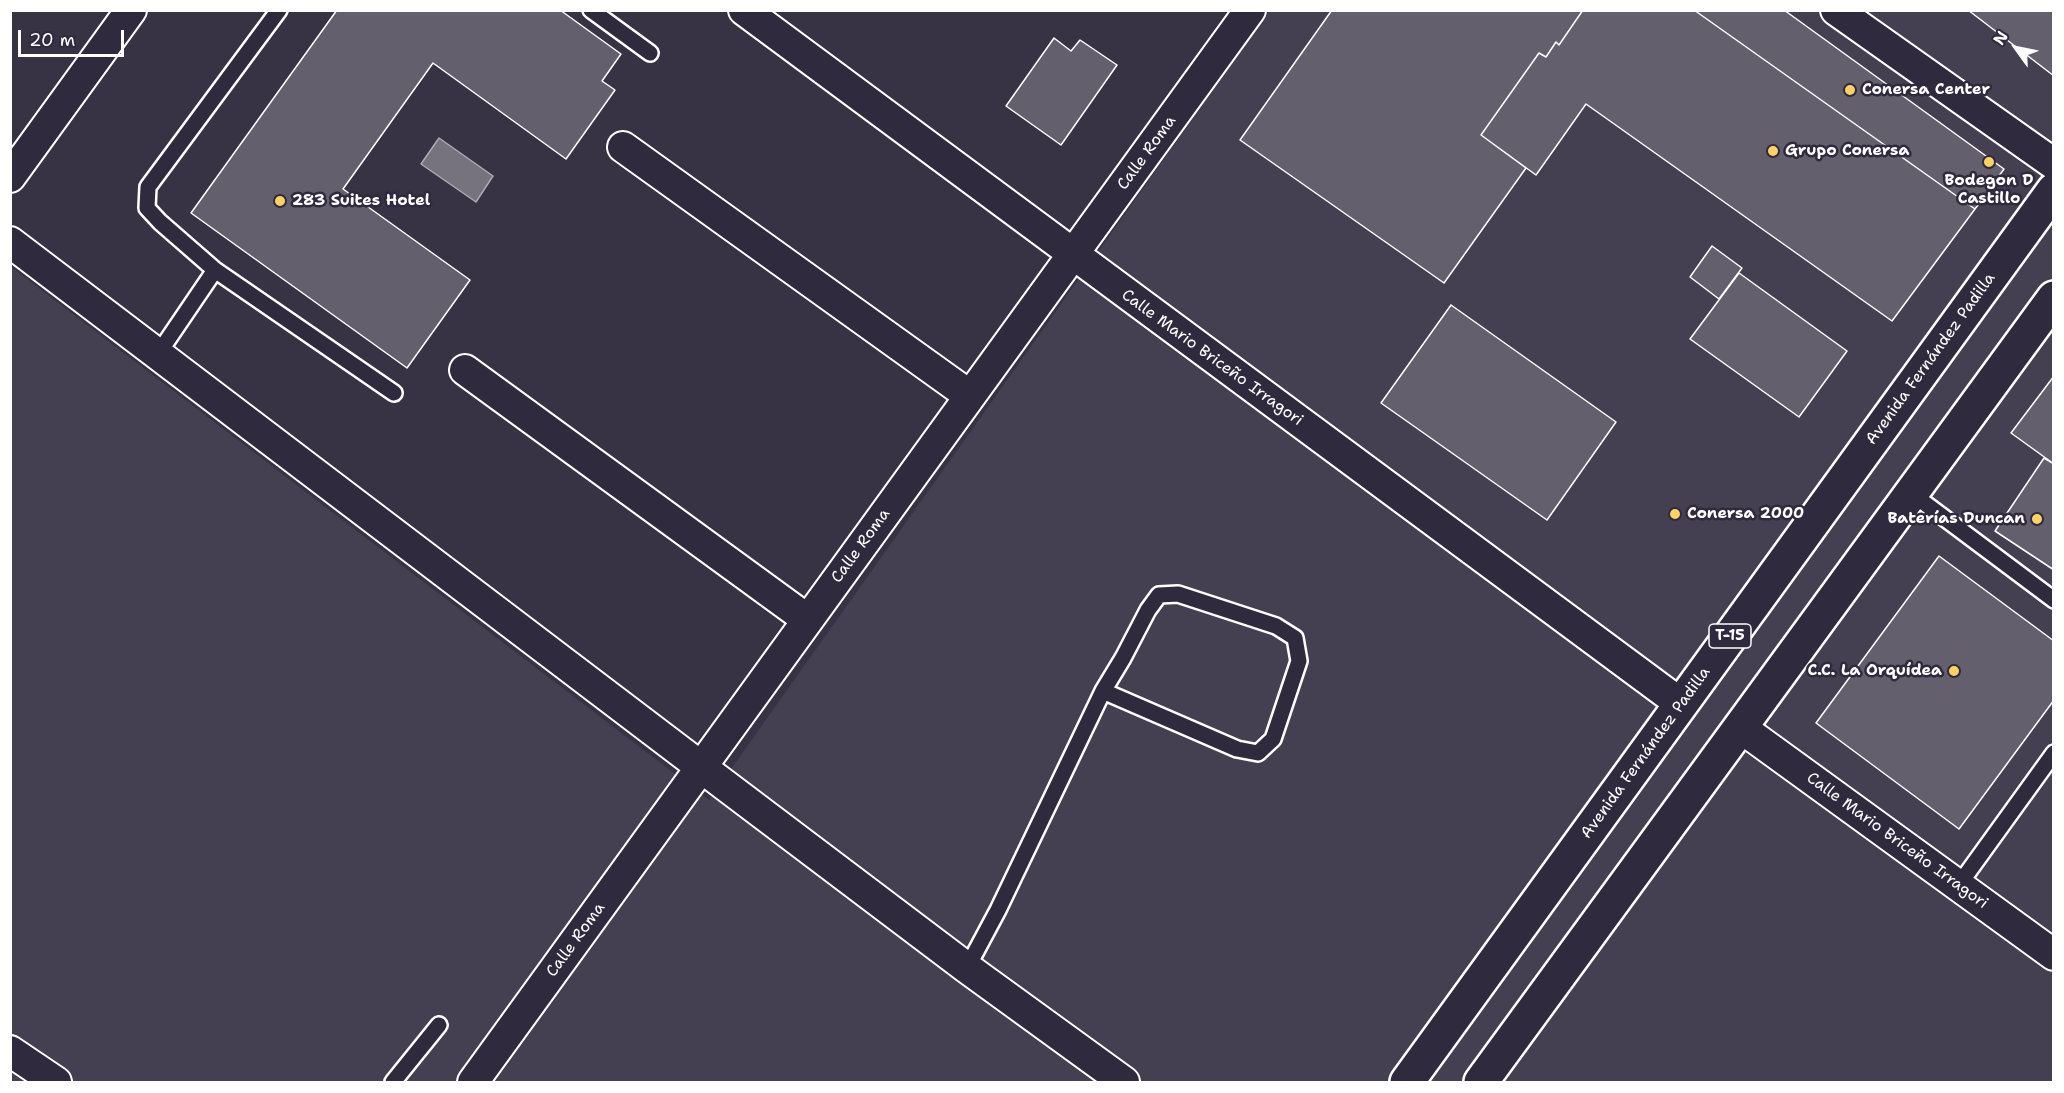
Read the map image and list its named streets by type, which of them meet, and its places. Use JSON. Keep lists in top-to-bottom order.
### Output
{
  "streets": {
    "main road": ["Avenida Fernández Padilla", "T-15"],
    "street": ["Calle Roma", "Calle Mario Briceño Irragori"]
  },
  "crossings": [
    ["Calle Roma", "Calle Mario Briceño Irragori"],
    ["Calle Mario Briceño Irragori", "Avenida Fernández Padilla"]
  ],
  "places": [
    "Conersa Center",
    "Grupo Conersa",
    "Bodegon D Castillo",
    "283 Suites Hotel",
    "Conersa 2000",
    "Baterías Duncan",
    "C.C. La Orquídea"
  ],
  "scale_bar": "20 m",
  "north": "top left"
}
